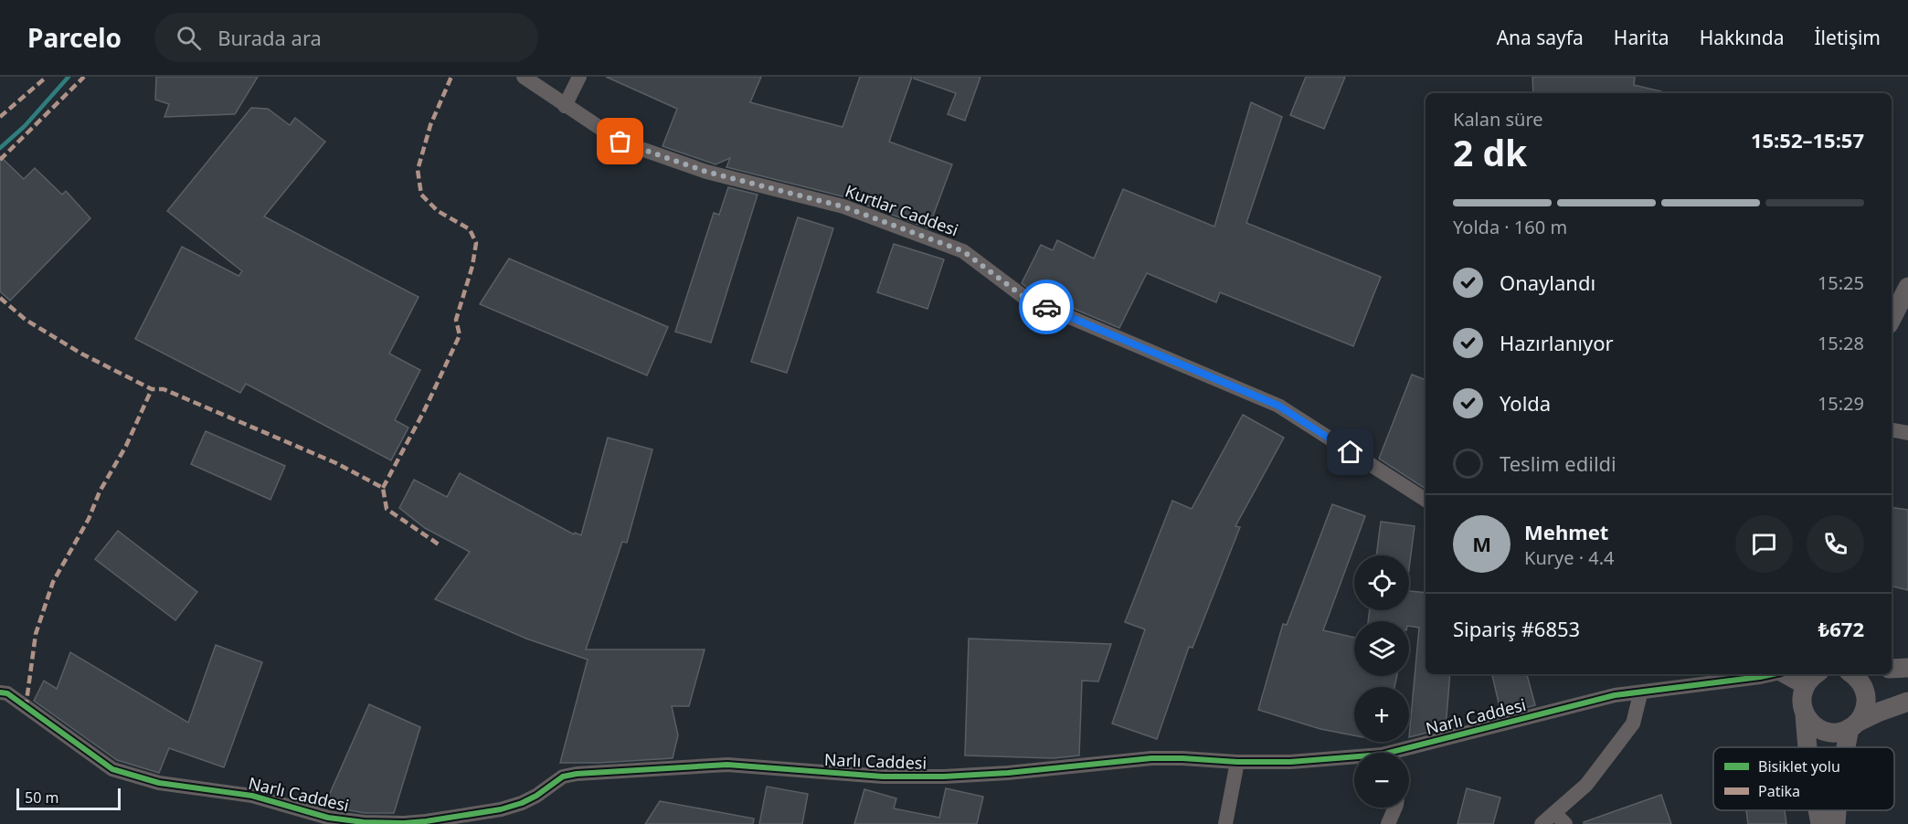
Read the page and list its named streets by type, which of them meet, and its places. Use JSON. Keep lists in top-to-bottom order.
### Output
{
  "streets": {
    "street": ["Kurtlar Caddesi", "Narlı Caddesi"]
  },
  "legend": ["Bisiklet yolu", "Patika"],
  "scale_bar": "50 m",
  "page": {
    "header": "Parcelo",
    "search": "Burada ara",
    "nav": [
      "Ana sayfa",
      "Harita",
      "Hakkında",
      "İletişim"
    ],
    "heading": ["2 dk", "Kalan süre", "15:52–15:57"],
    "panel": [
      "Mehmet",
      "Kurye · 4.4",
      "Sipariş #6853",
      "₺672"
    ],
    "bar": "Yolda · 160 m",
    "list": [
      ["Onaylandı", "15:25"],
      ["Hazırlanıyor", "15:28"],
      ["Yolda", "15:29"],
      "Teslim edildi"
    ],
    "round": "M",
    "map_buttons": ["+", "−"],
    "scale": "50 m"
  }
}
